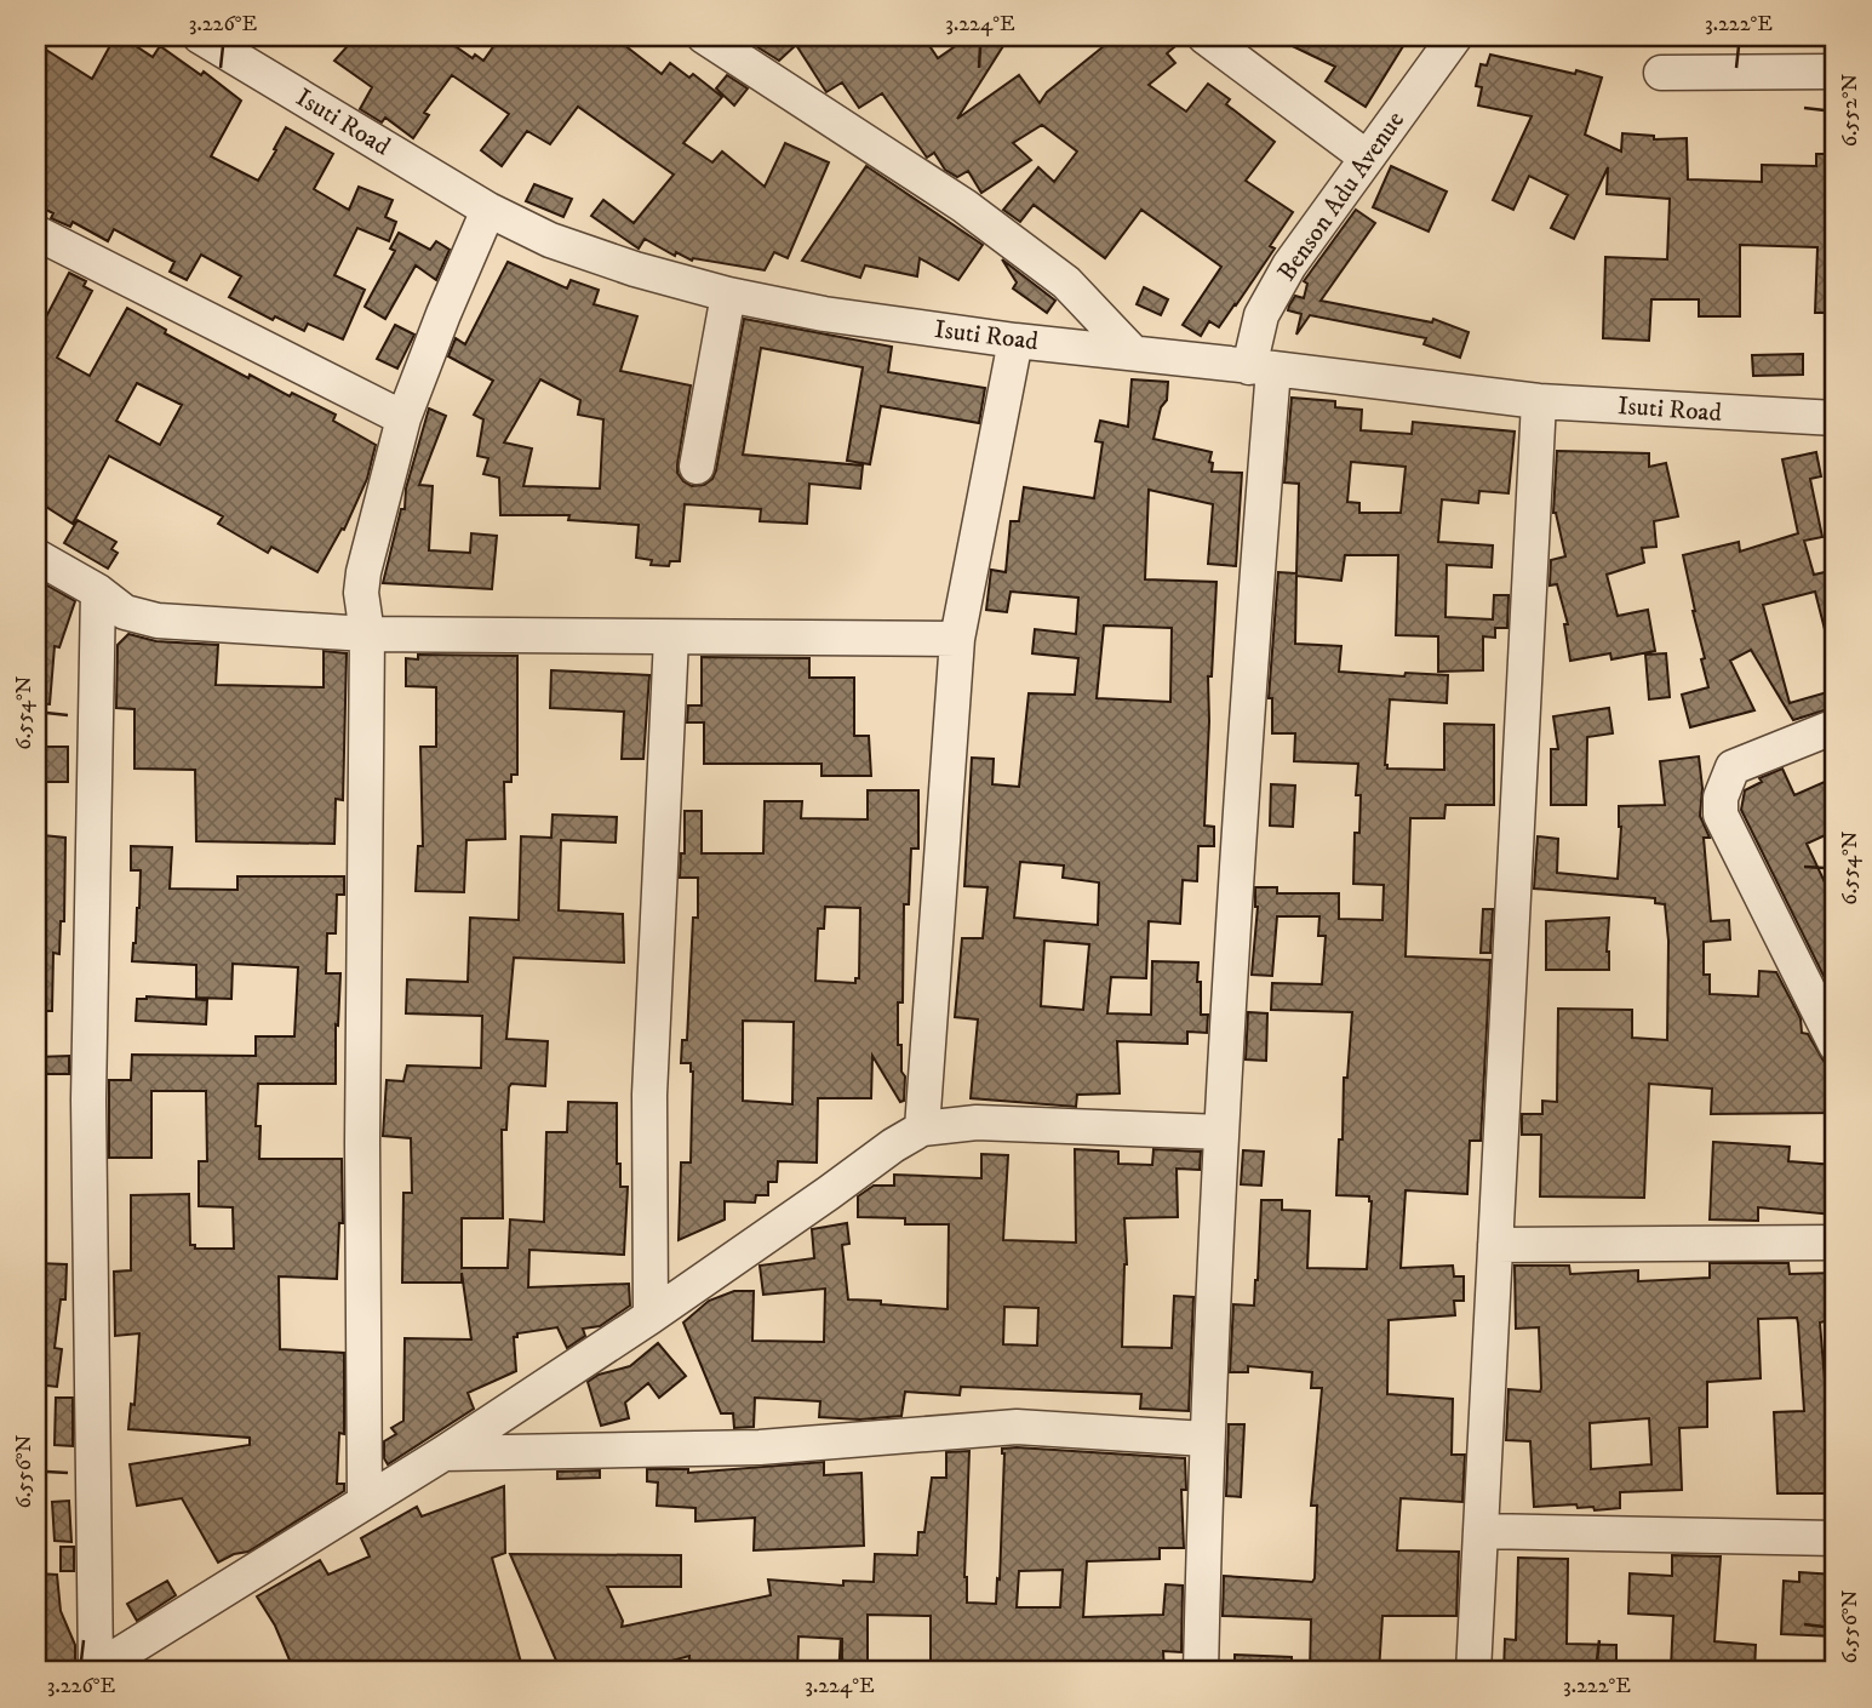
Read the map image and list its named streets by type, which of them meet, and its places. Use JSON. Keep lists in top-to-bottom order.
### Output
{
  "streets": {
    "street": ["Isuti Road", "Benson Adu Avenue"]
  },
  "crossings": [
    ["Isuti Road", "Benson Adu Avenue"]
  ],
  "coordinates": [
    "3.226°E",
    "3.224°E",
    "3.222°E",
    "6.552°N",
    "6.554°N",
    "6.556°N"
  ]
}
